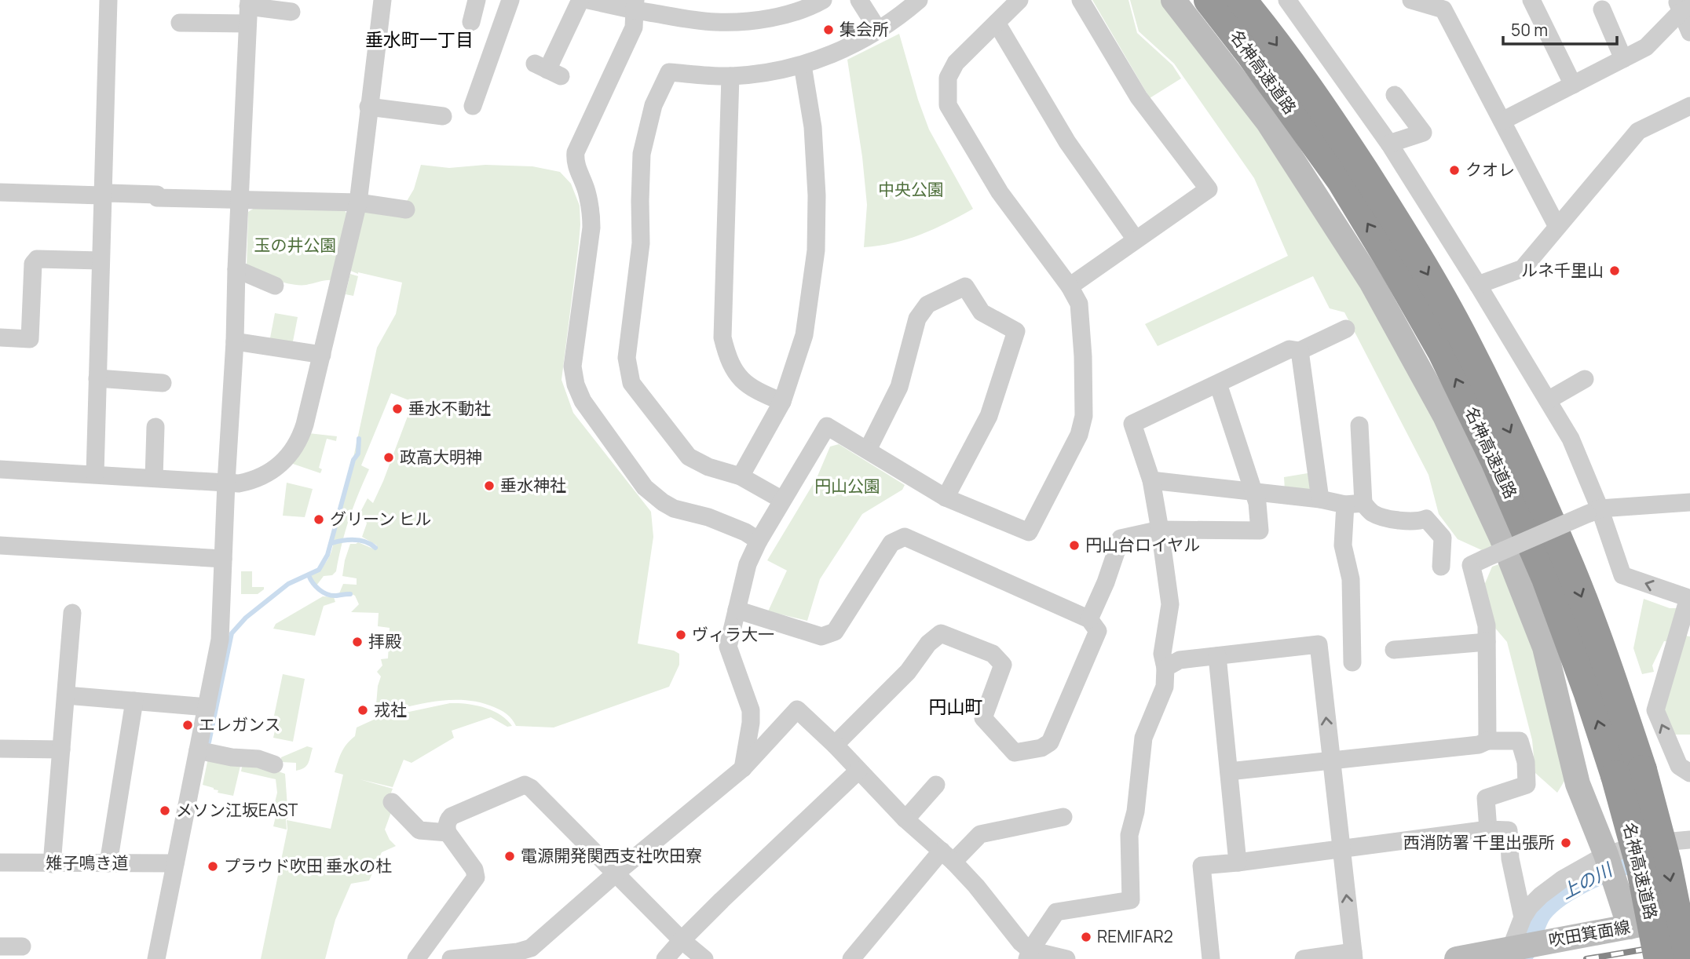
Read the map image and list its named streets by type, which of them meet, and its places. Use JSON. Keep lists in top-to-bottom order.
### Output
{
  "streets": {
    "highway": ["名神高速道路"],
    "street": ["雉子鳴き道", "吹田箕面線"]
  },
  "districts": ["垂水町一丁目", "円山町"],
  "water": ["上の川"],
  "parks": ["中央公園", "玉の井公園", "円山公園"],
  "places": [
    "集会所",
    "クオレ",
    "ルネ千里山",
    "垂水不動社",
    "政高大明神",
    "垂水神社",
    "グリーン ヒル",
    "円山台ロイヤル",
    "ヴィラ大一",
    "拝殿",
    "戎社",
    "エレガンス",
    "メソン江坂EAST",
    "西消防署 千里出張所",
    "電源開発関西支社吹田寮",
    "プラウド吹田 垂水の杜",
    "REMIFAR2"
  ],
  "scale_bar": "50 m"
}
